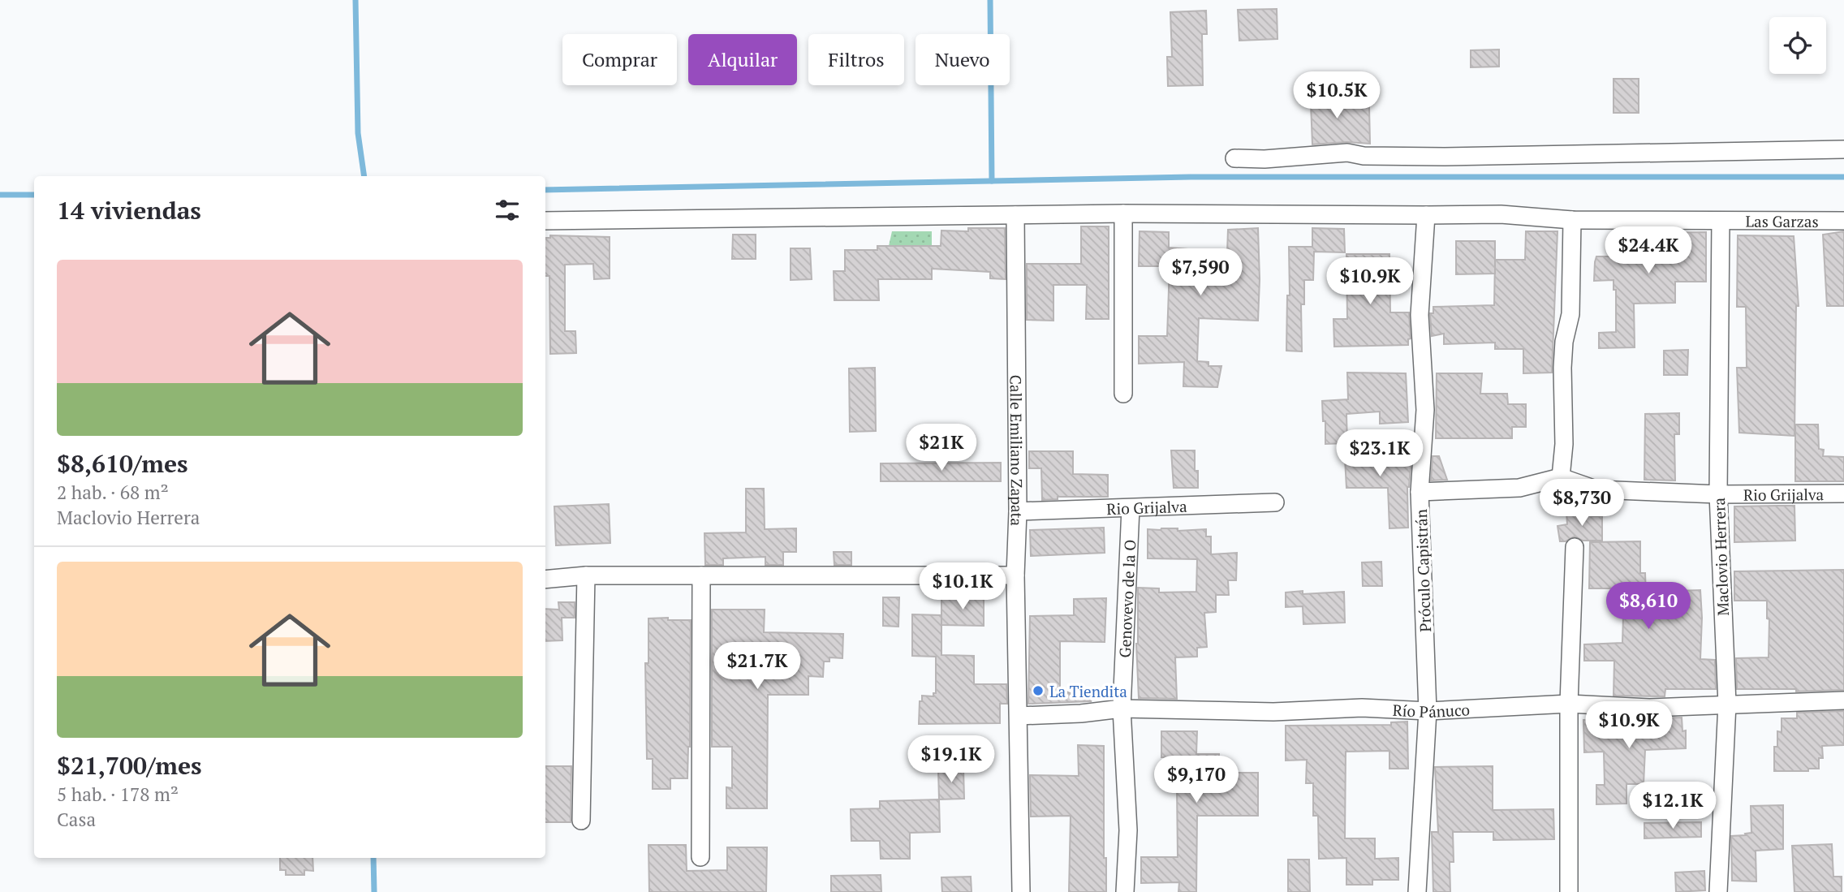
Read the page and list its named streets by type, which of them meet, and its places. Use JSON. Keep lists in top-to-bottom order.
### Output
{
  "streets": {
    "street": [
      "Las Garzas",
      "Calle Emiliano Zapata",
      "Rio Grijalva",
      "Maclovio Herrera",
      "Próculo Capistrán",
      "Genovevo de la O",
      "Río Pánuco"
    ]
  },
  "crossings": [
    ["Las Garzas", "Calle Emiliano Zapata"],
    ["Las Garzas", "Maclovio Herrera"],
    ["Las Garzas", "Próculo Capistrán"],
    ["Calle Emiliano Zapata", "Rio Grijalva"],
    ["Calle Emiliano Zapata", "Río Pánuco"],
    ["Rio Grijalva", "Maclovio Herrera"],
    ["Rio Grijalva", "Genovevo de la O"],
    ["Maclovio Herrera", "Río Pánuco"],
    ["Próculo Capistrán", "Río Pánuco"],
    ["Genovevo de la O", "Río Pánuco"]
  ],
  "places": ["La Tiendita"],
  "page": {
    "chip": [
      "Comprar",
      "Alquilar",
      "Filtros",
      "Nuevo"
    ],
    "price": [
      "$10.5K",
      "$24.4K",
      "$7,590",
      "$10.9K",
      "$21K",
      "$23.1K",
      "$8,730",
      "$10.1K",
      "$8,610",
      "$21.7K",
      "$10.9K",
      "$19.1K",
      "$9,170",
      "$12.1K"
    ],
    "heading": "14 viviendas",
    "list": [
      {
        "name": "$8,610/mes",
        "note": "2 hab. · 68 m² · Maclovio Herrera"
      },
      {
        "name": "$21,700/mes",
        "note": "5 hab. · 178 m² · Casa"
      }
    ]
  }
}
